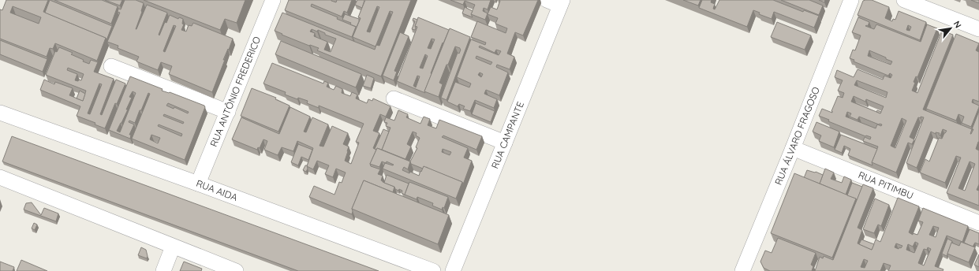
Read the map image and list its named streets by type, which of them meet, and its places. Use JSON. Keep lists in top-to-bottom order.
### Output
{
  "streets": {
    "street": [
      "RUA ANTÔNIO FREDERICO",
      "RUA CAMPANTE",
      "RUA ÁLVARO FRAGOSO",
      "RUA PITIMBU",
      "RUA AIDA"
    ]
  },
  "crossings": [
    ["RUA ANTÔNIO FREDERICO", "RUA AIDA"],
    ["RUA ÁLVARO FRAGOSO", "RUA PITIMBU"]
  ],
  "north": "top right"
}
